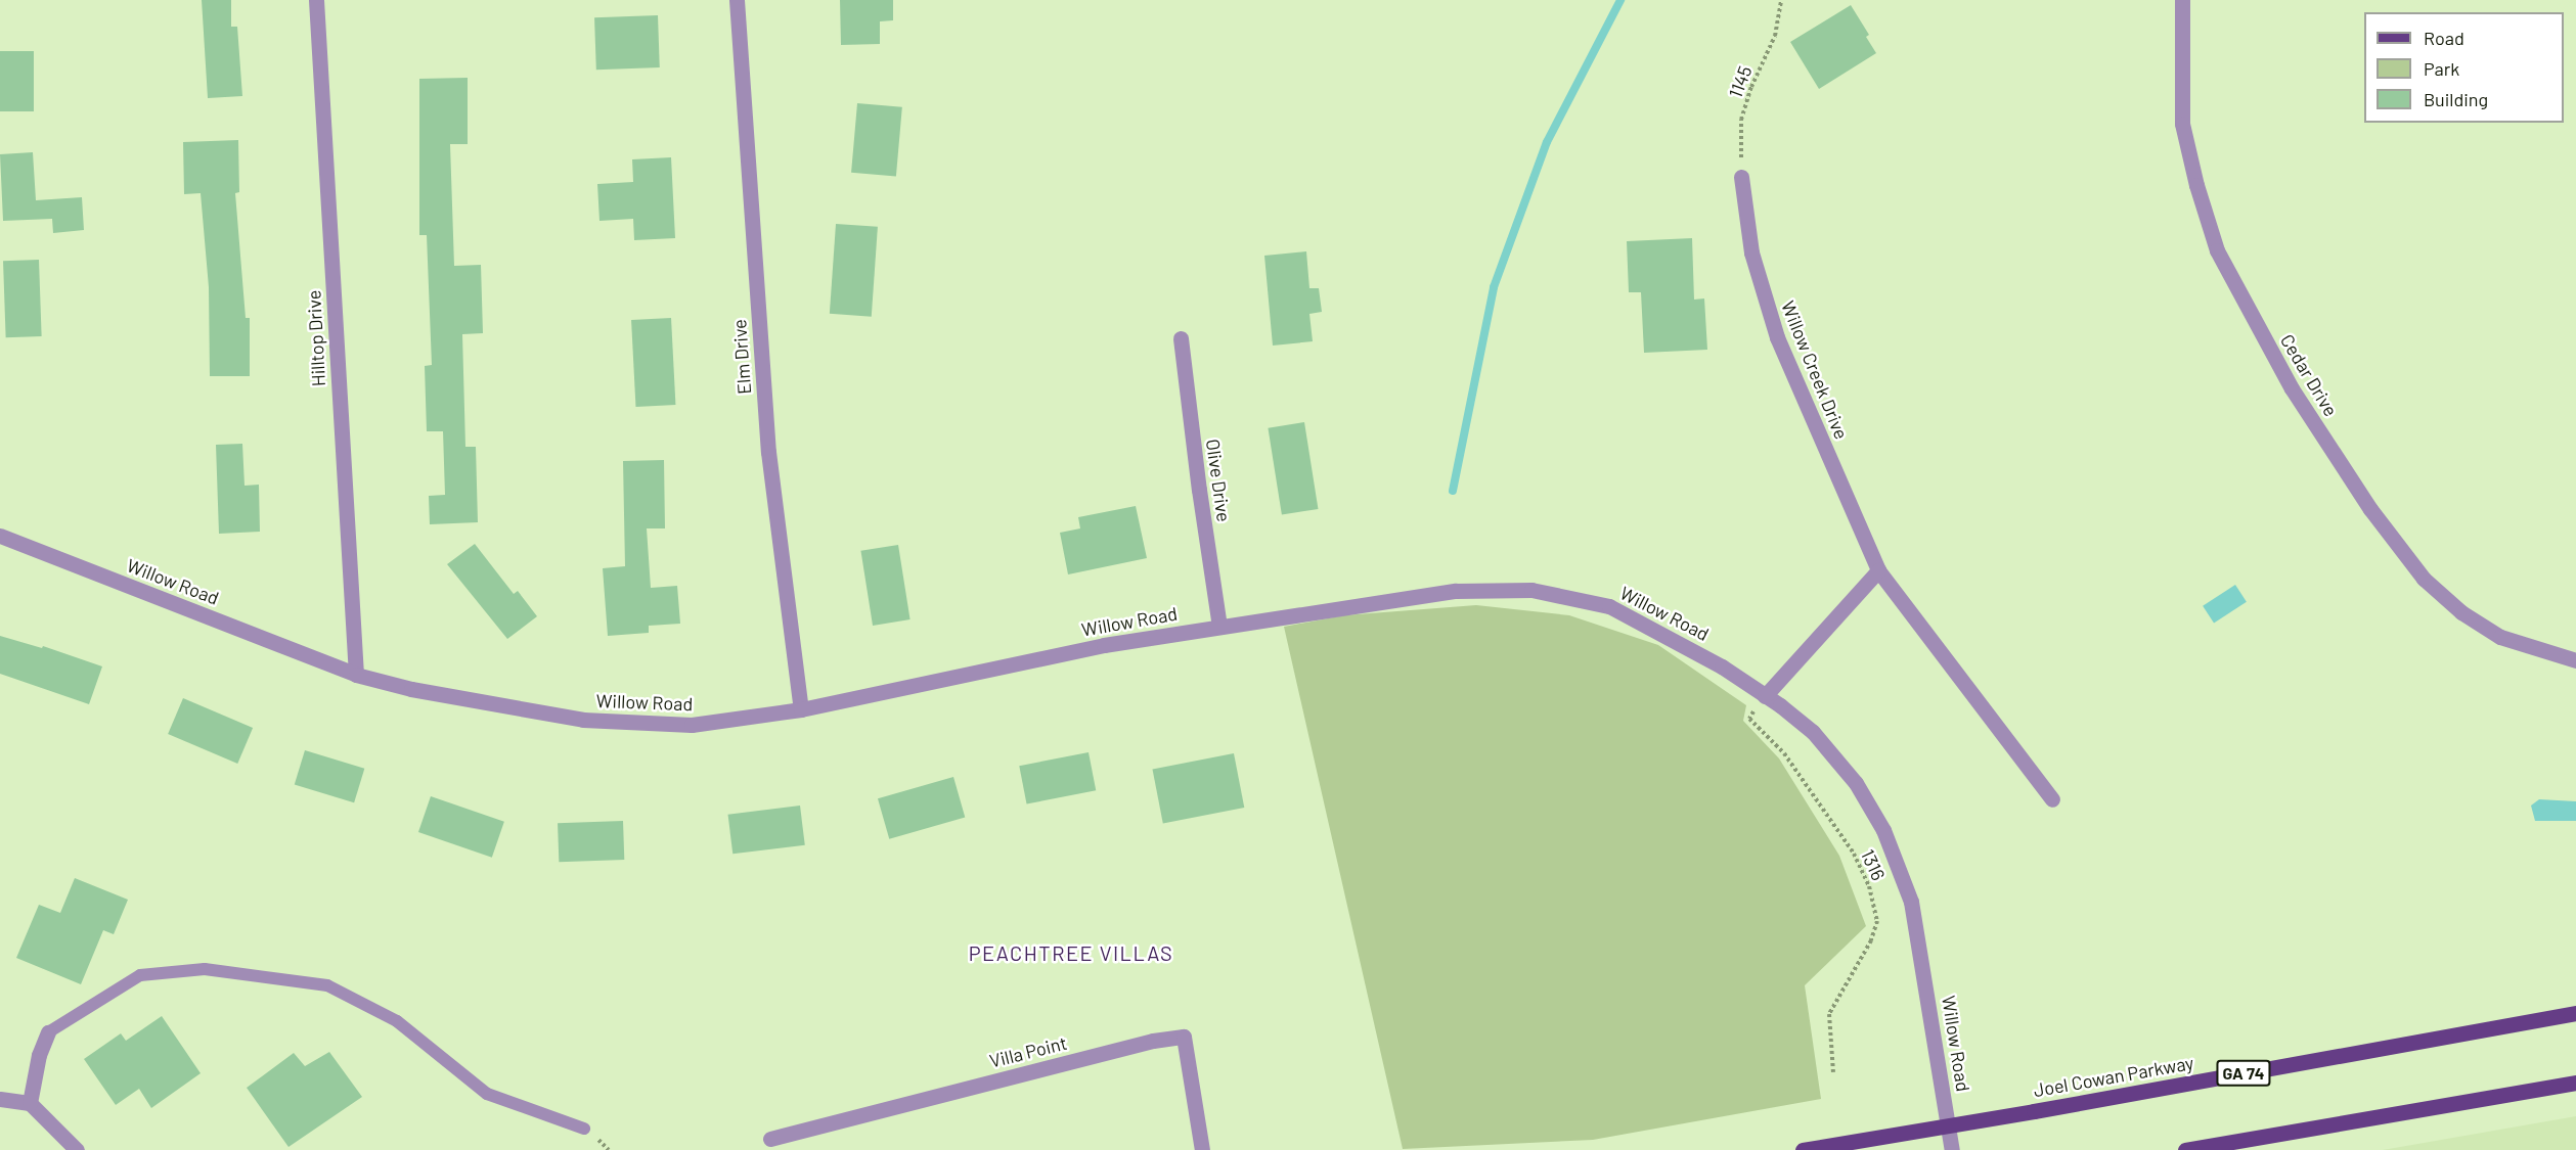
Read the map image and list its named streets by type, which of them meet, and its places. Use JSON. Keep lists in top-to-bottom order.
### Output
{
  "streets": {
    "main road": ["GA 74", "Joel Cowan Parkway"],
    "street": [
      "Hilltop Drive",
      "Elm Drive",
      "Willow Creek Drive",
      "Cedar Drive",
      "Olive Drive",
      "Willow Road",
      "Villa Point"
    ],
    "path": ["1145", "1316"]
  },
  "crossings": [
    ["1145", "Willow Creek Drive"],
    ["Hilltop Drive", "Willow Road"],
    ["Elm Drive", "Willow Road"],
    ["Olive Drive", "Willow Road"],
    ["Willow Road", "1316"],
    ["Willow Road", "Joel Cowan Parkway"]
  ],
  "districts": ["PEACHTREE VILLAS"],
  "legend": ["Road", "Park", "Building"]
}
